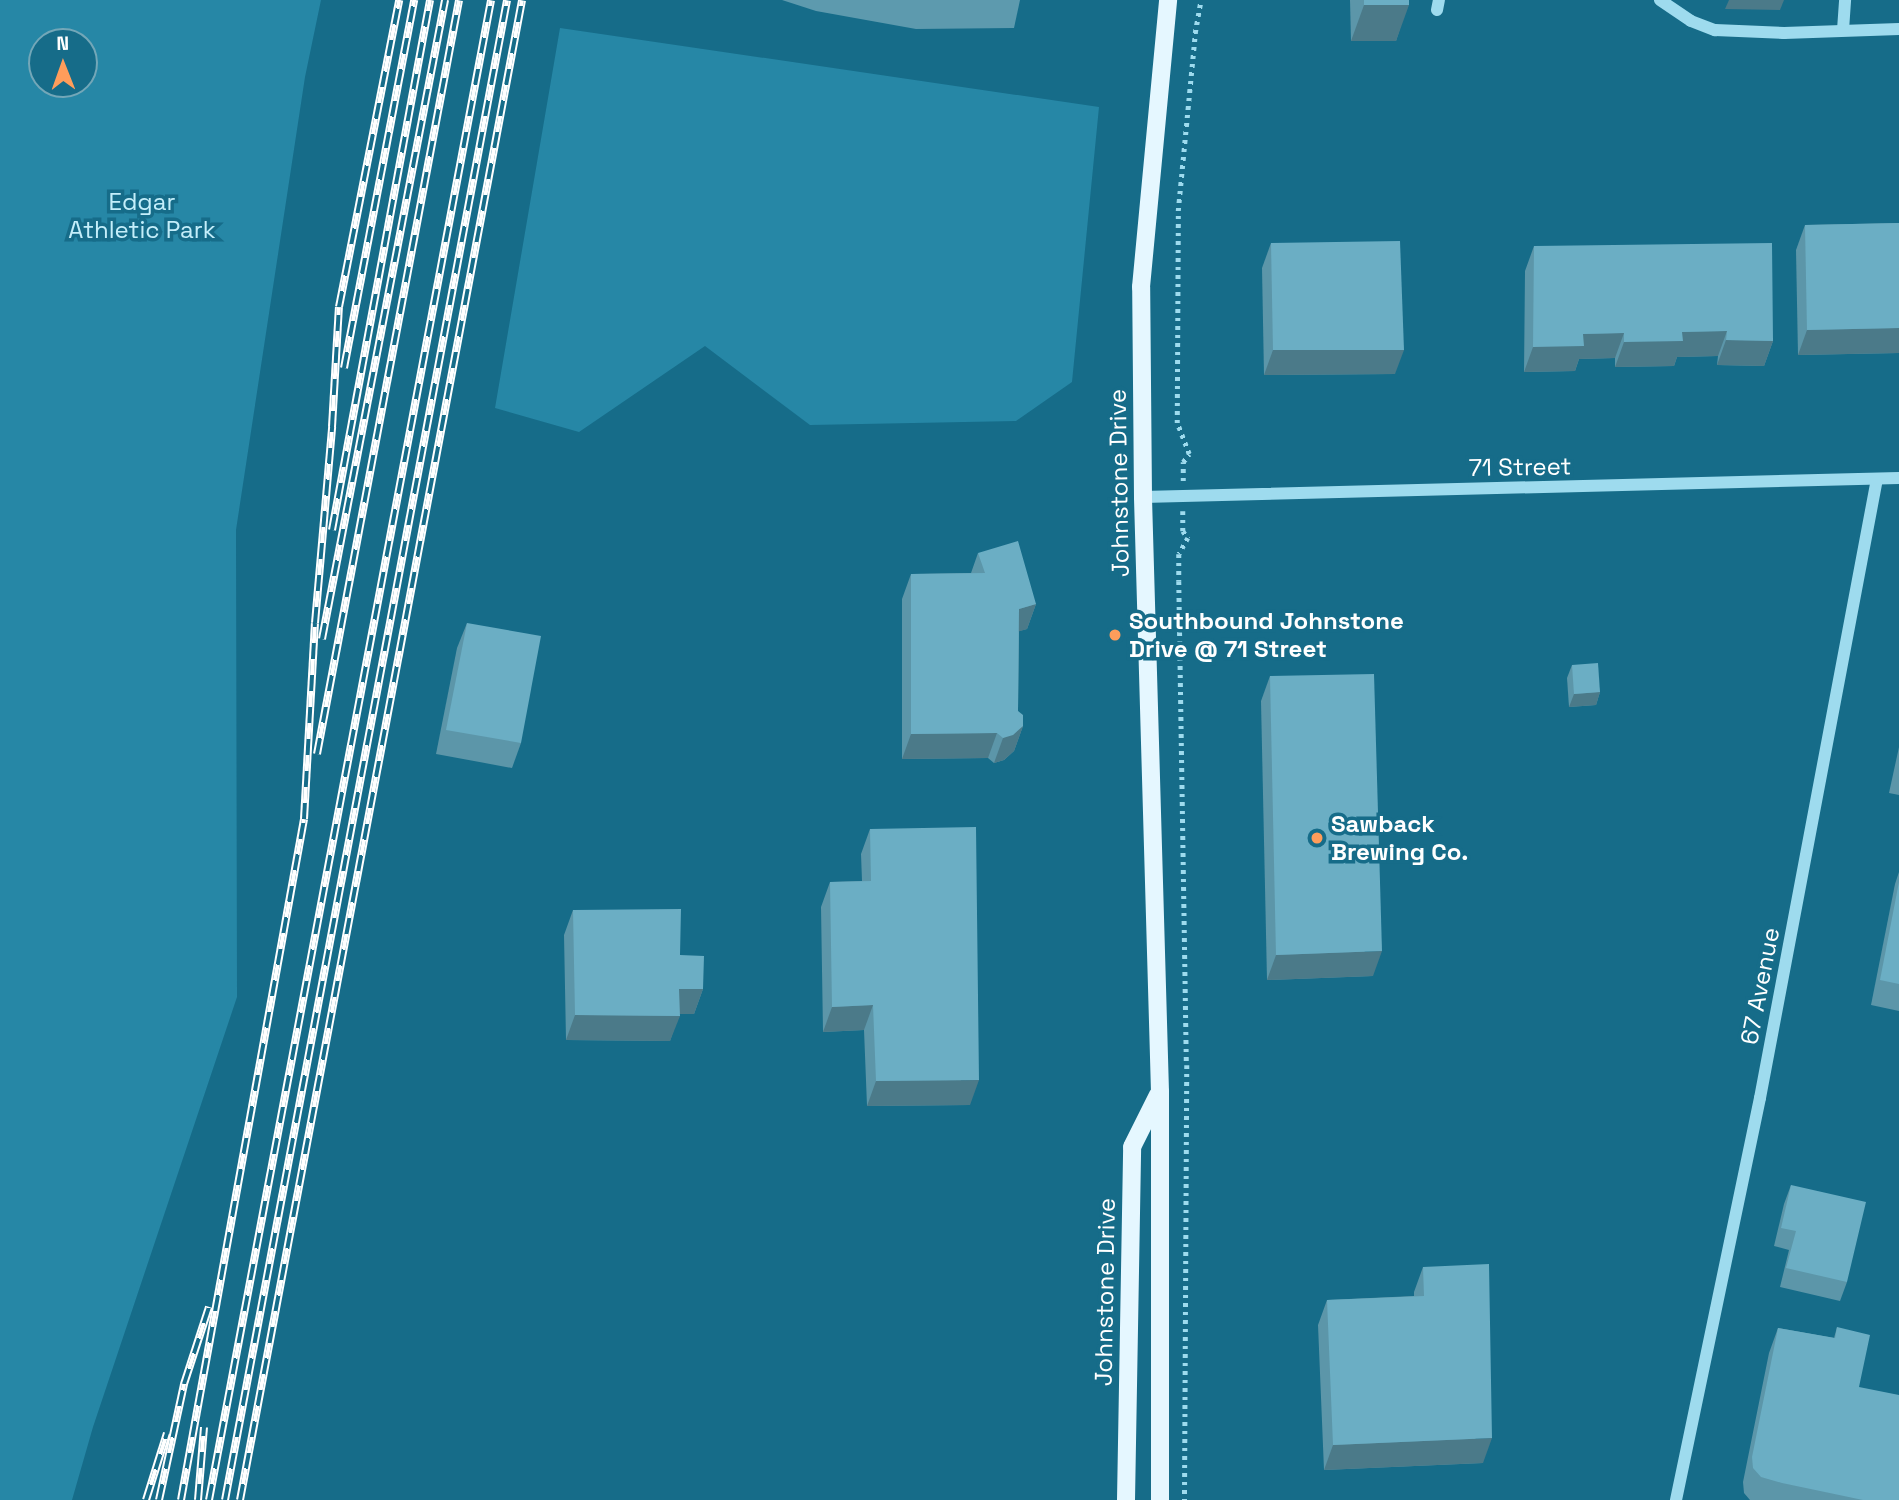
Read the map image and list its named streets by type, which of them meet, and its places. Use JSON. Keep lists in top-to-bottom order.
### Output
{
  "streets": {
    "main road": ["Johnstone Drive"],
    "street": ["71 Street", "67 Avenue"]
  },
  "crossings": [
    ["71 Street", "Johnstone Drive"],
    ["71 Street", "67 Avenue"]
  ],
  "parks": ["Edgar Athletic Park"],
  "places": ["Southbound Johnstone Drive @ 71 Street", "Sawback Brewing Co."],
  "north": "top"
}
